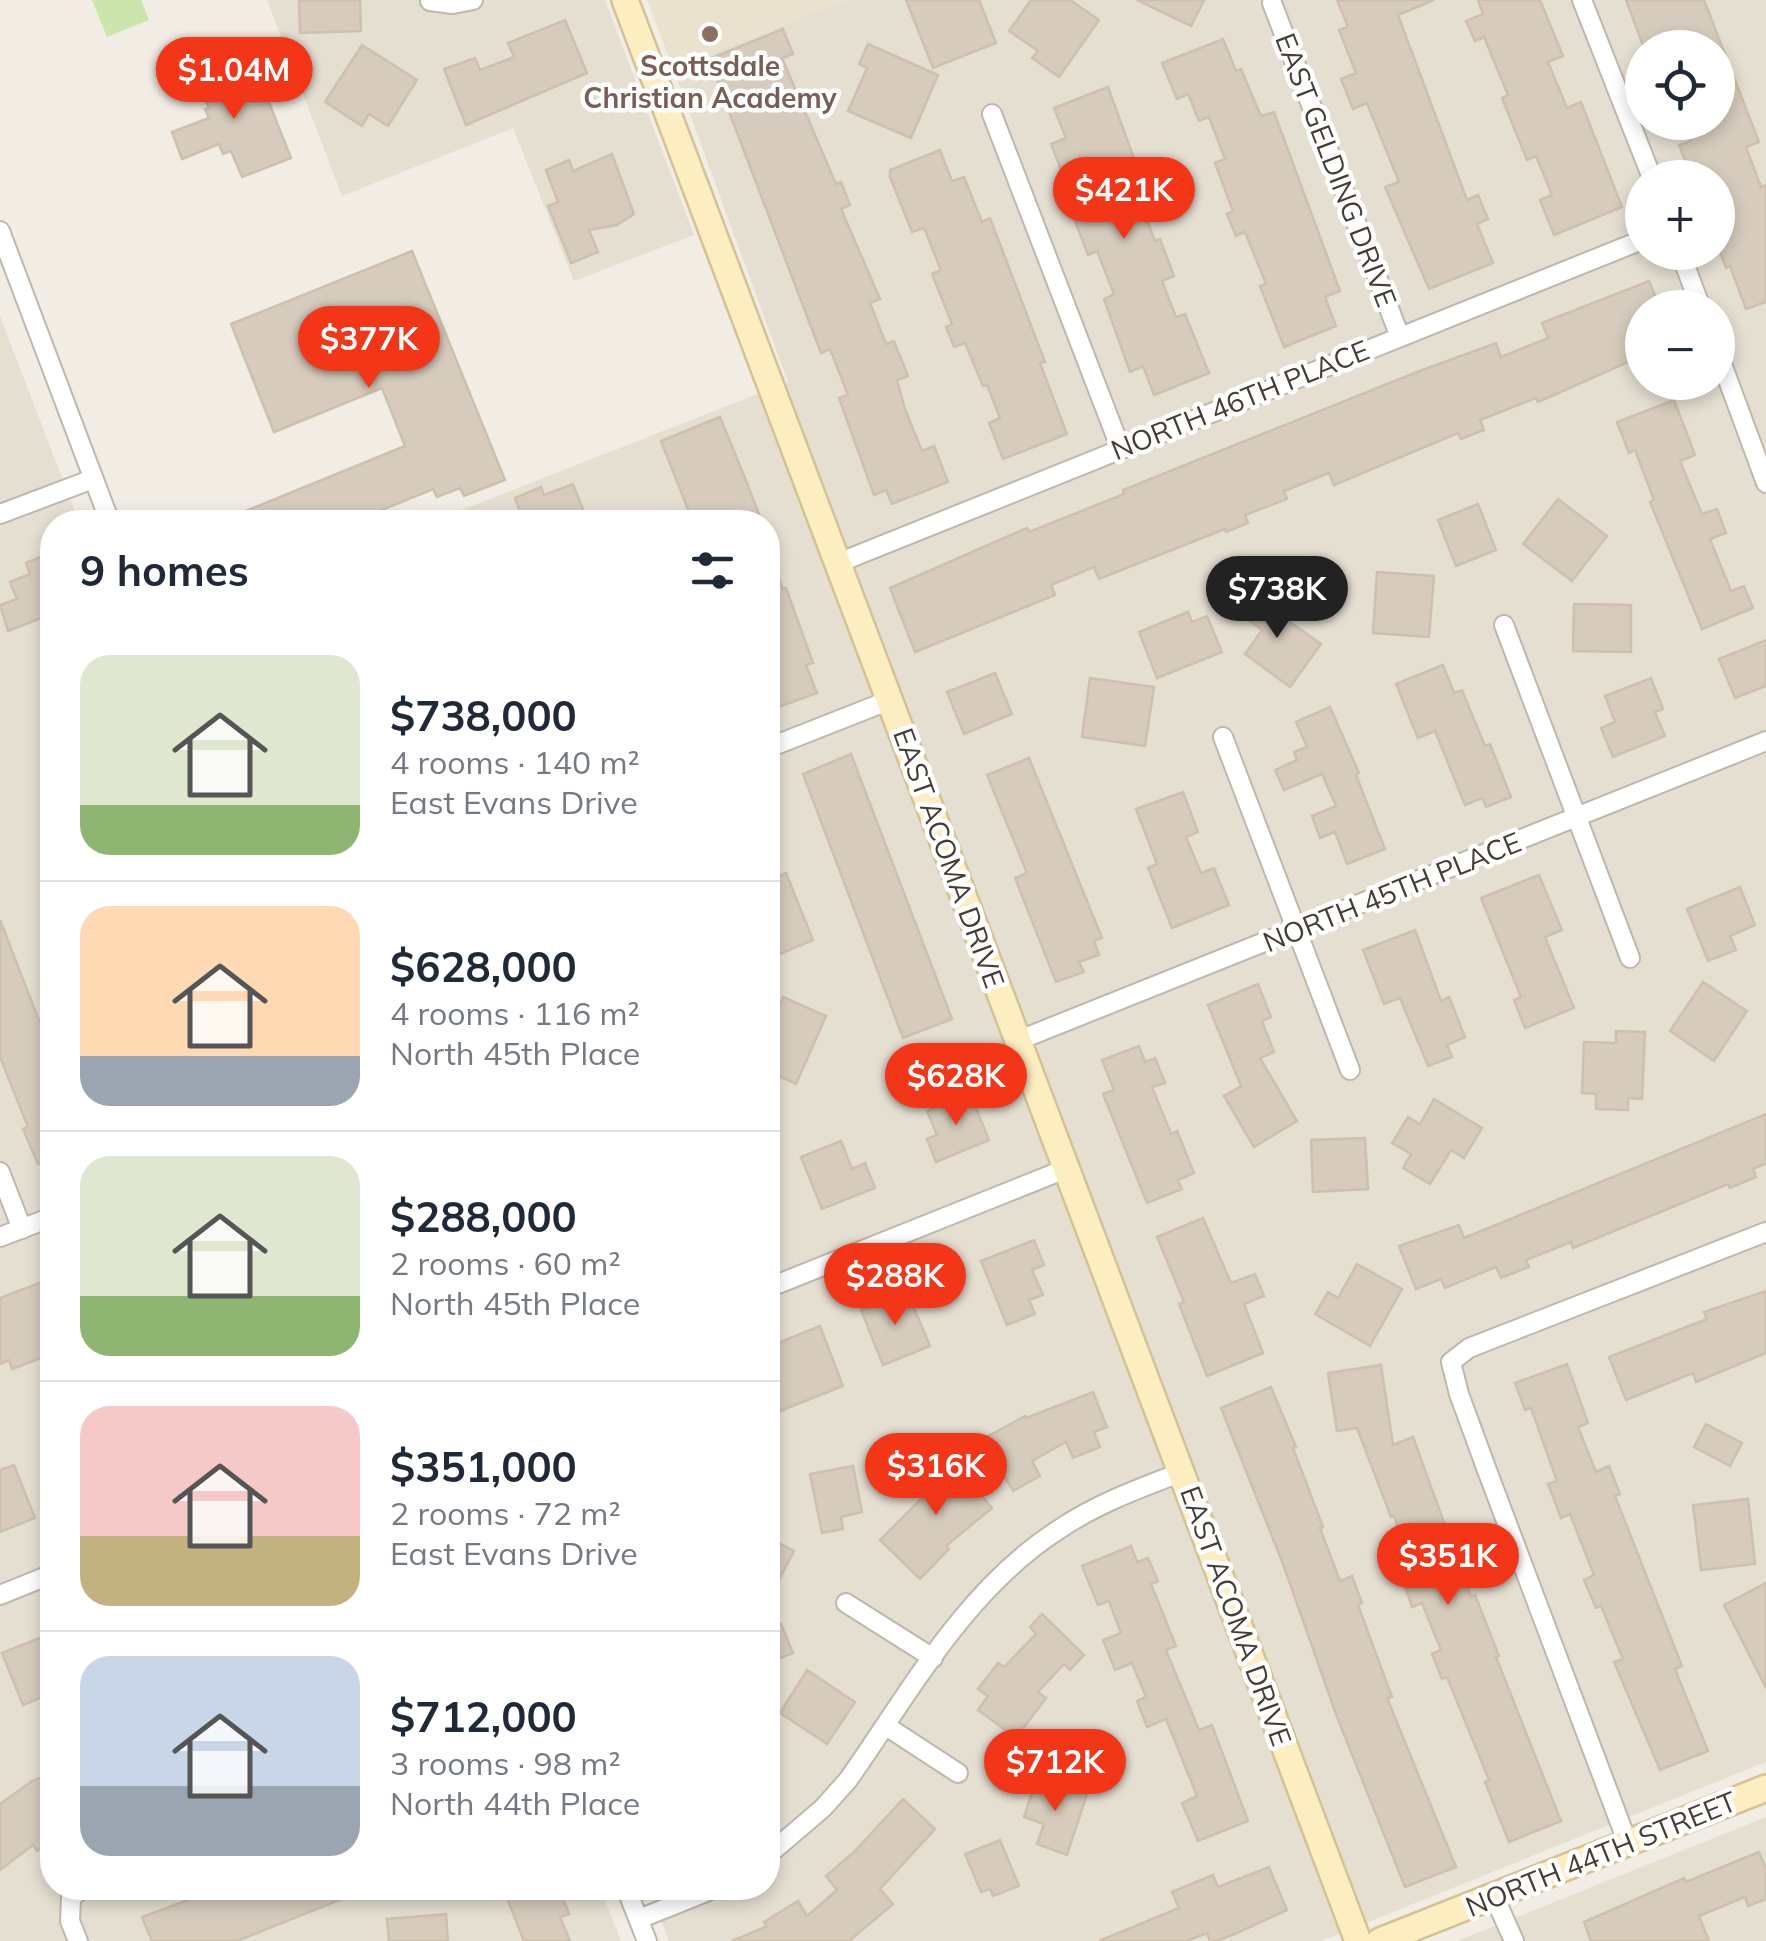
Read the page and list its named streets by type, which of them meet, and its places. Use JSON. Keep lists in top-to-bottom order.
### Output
{
  "streets": {
    "street": [
      "EAST GELDING DRIVE",
      "NORTH 46TH PLACE",
      "EAST ACOMA DRIVE",
      "NORTH 45TH PLACE",
      "NORTH 44TH STREET"
    ]
  },
  "crossings": [
    ["EAST GELDING DRIVE", "NORTH 46TH PLACE"],
    ["NORTH 46TH PLACE", "EAST ACOMA DRIVE"],
    ["EAST ACOMA DRIVE", "NORTH 45TH PLACE"]
  ],
  "places": ["Scottsdale Christian Academy"],
  "page": {
    "map_buttons": ["+", "−"],
    "price": [
      "$1.04M",
      "$421K",
      "$377K",
      "$738K",
      "$628K",
      "$288K",
      "$316K",
      "$351K",
      "$712K"
    ],
    "heading": "9 homes",
    "list": [
      {
        "name": "$738,000",
        "note": "4 rooms · 140 m² · East Evans Drive"
      },
      {
        "name": "$628,000",
        "note": "4 rooms · 116 m² · North 45th Place"
      },
      {
        "name": "$288,000",
        "note": "2 rooms · 60 m² · North 45th Place"
      },
      {
        "name": "$351,000",
        "note": "2 rooms · 72 m² · East Evans Drive"
      },
      {
        "name": "$712,000",
        "note": "3 rooms · 98 m² · North 44th Place"
      }
    ]
  }
}
